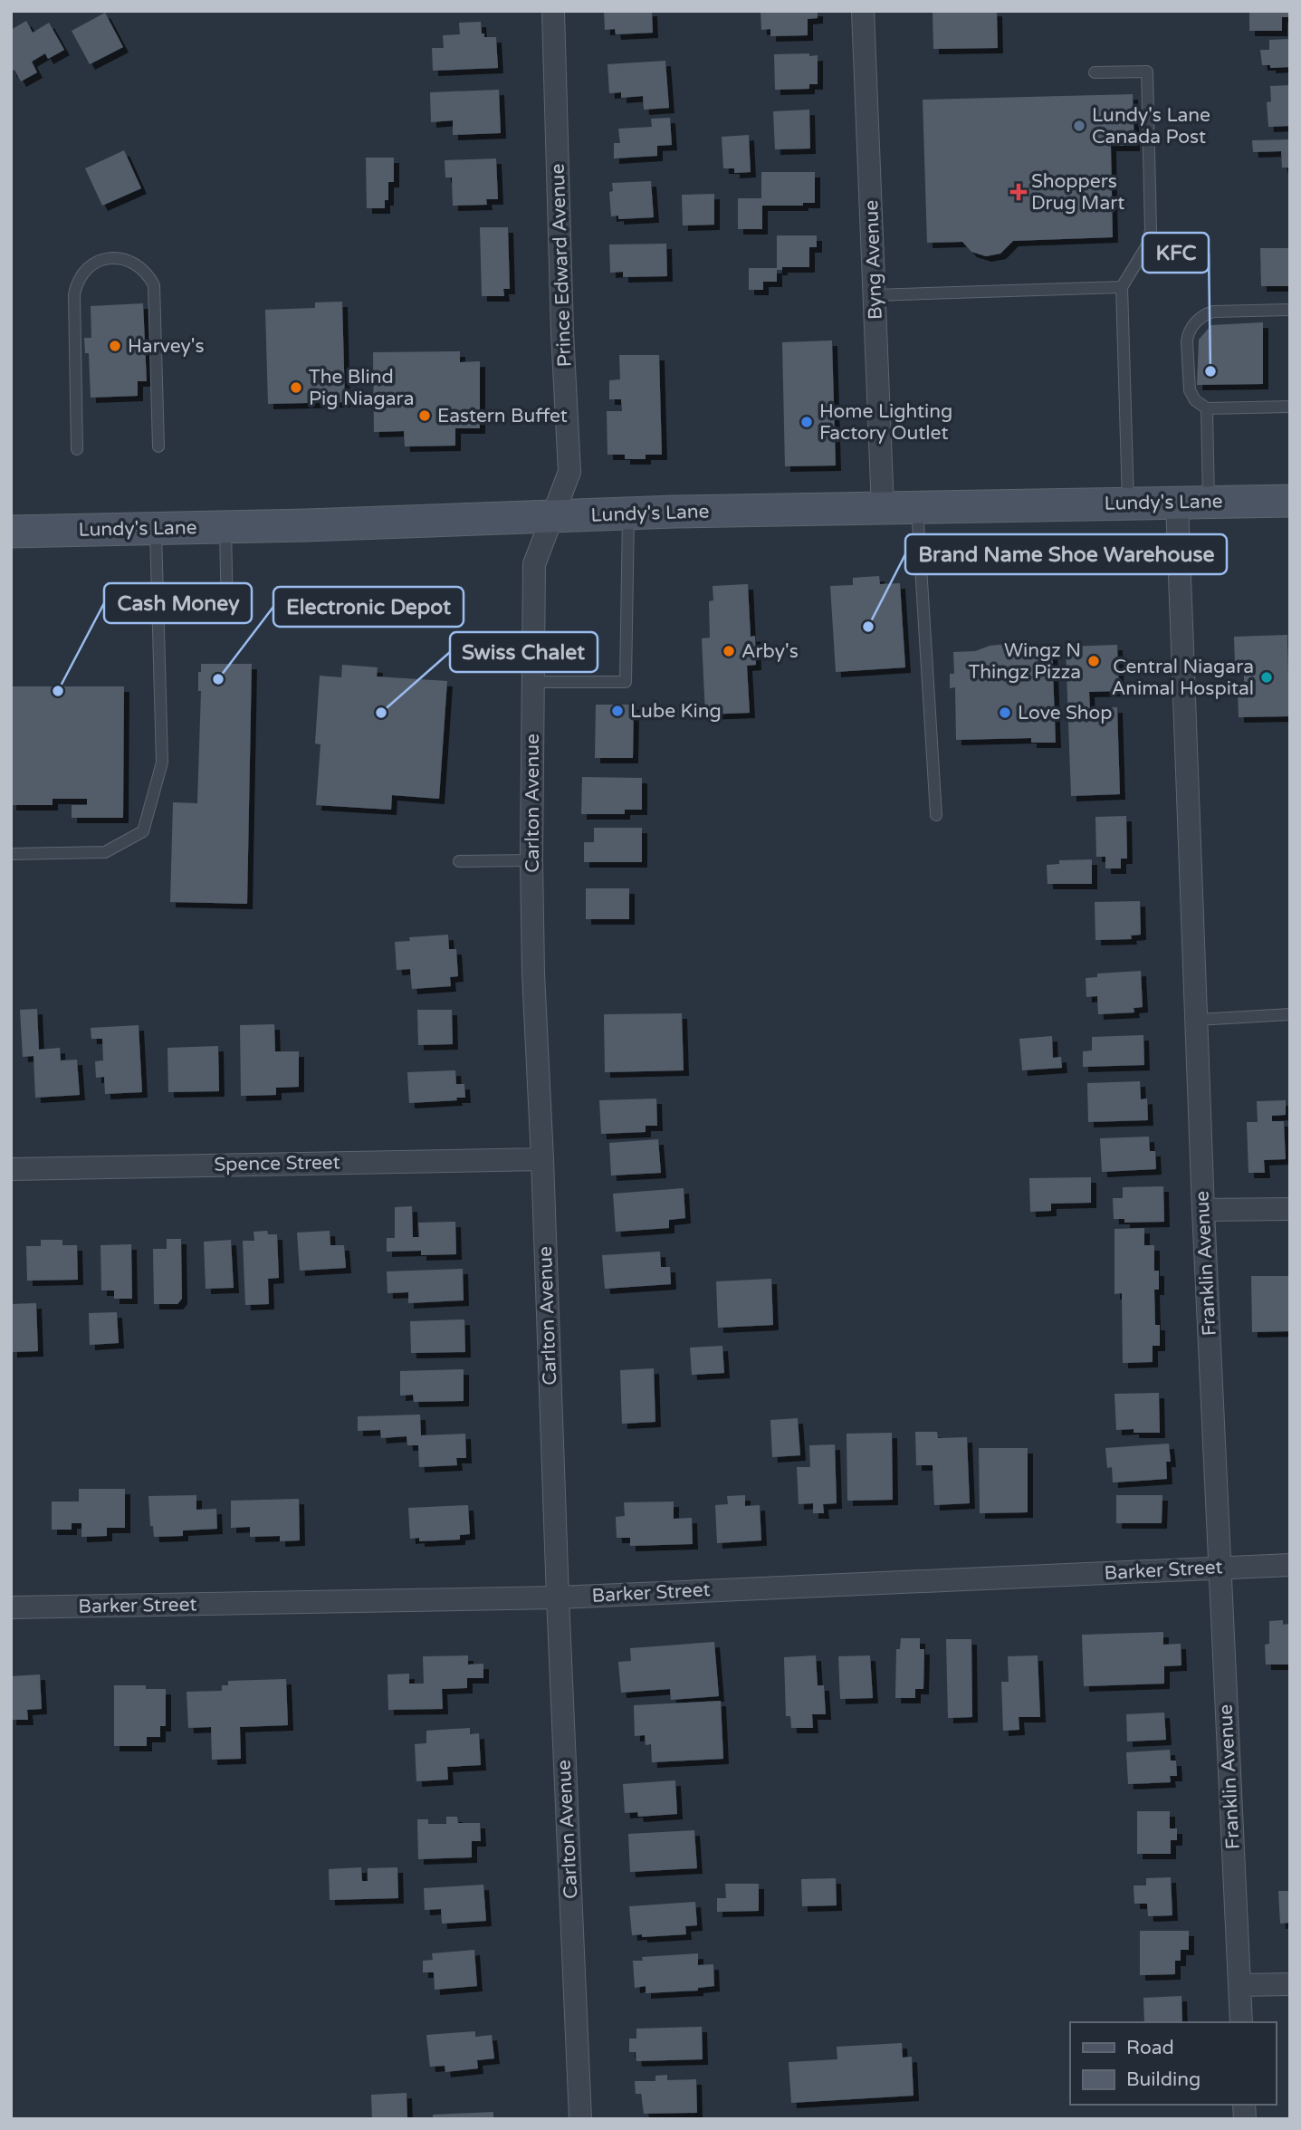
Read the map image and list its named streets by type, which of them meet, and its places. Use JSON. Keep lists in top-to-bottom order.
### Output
{
  "streets": {
    "main road": ["Lundy's Lane"],
    "street": [
      "Byng Avenue",
      "Prince Edward Avenue",
      "Carlton Avenue",
      "Spence Street",
      "Franklin Avenue",
      "Barker Street"
    ]
  },
  "crossings": [
    ["Byng Avenue", "Lundy's Lane"],
    ["Prince Edward Avenue", "Lundy's Lane"],
    ["Prince Edward Avenue", "Carlton Avenue"],
    ["Lundy's Lane", "Carlton Avenue"],
    ["Lundy's Lane", "Franklin Avenue"],
    ["Carlton Avenue", "Spence Street"],
    ["Carlton Avenue", "Barker Street"],
    ["Franklin Avenue", "Barker Street"]
  ],
  "places": {
    "other": [
      "Lundy's Lane Canada Post",
      "Harvey's",
      "KFC",
      "The Blind Pig Niagara",
      "Eastern Buffet",
      "Home Lighting Factory Outlet",
      "Brand Name Shoe Warehouse",
      "Arby's",
      "Wingz N Thingz Pizza",
      "Central Niagara Animal Hospital",
      "Electronic Depot",
      "Cash Money",
      "Lube King",
      "Swiss Chalet",
      "Love Shop"
    ],
    "health": ["Shoppers Drug Mart"]
  },
  "legend": ["Road", "Building"]
}
